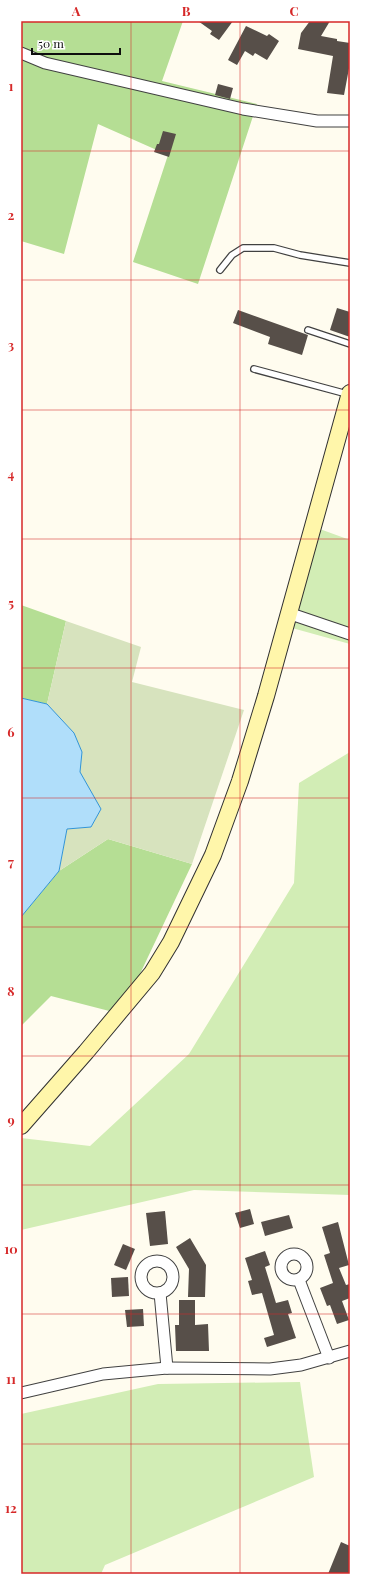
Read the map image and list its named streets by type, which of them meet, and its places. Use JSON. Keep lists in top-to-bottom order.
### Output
{
  "scale_bar": "50 m",
  "grid": {
    "columns": ["A", "B", "C"],
    "rows": [
      "1",
      "2",
      "3",
      "4",
      "5",
      "6",
      "7",
      "8",
      "9",
      "10",
      "11",
      "12"
    ]
  }
}
